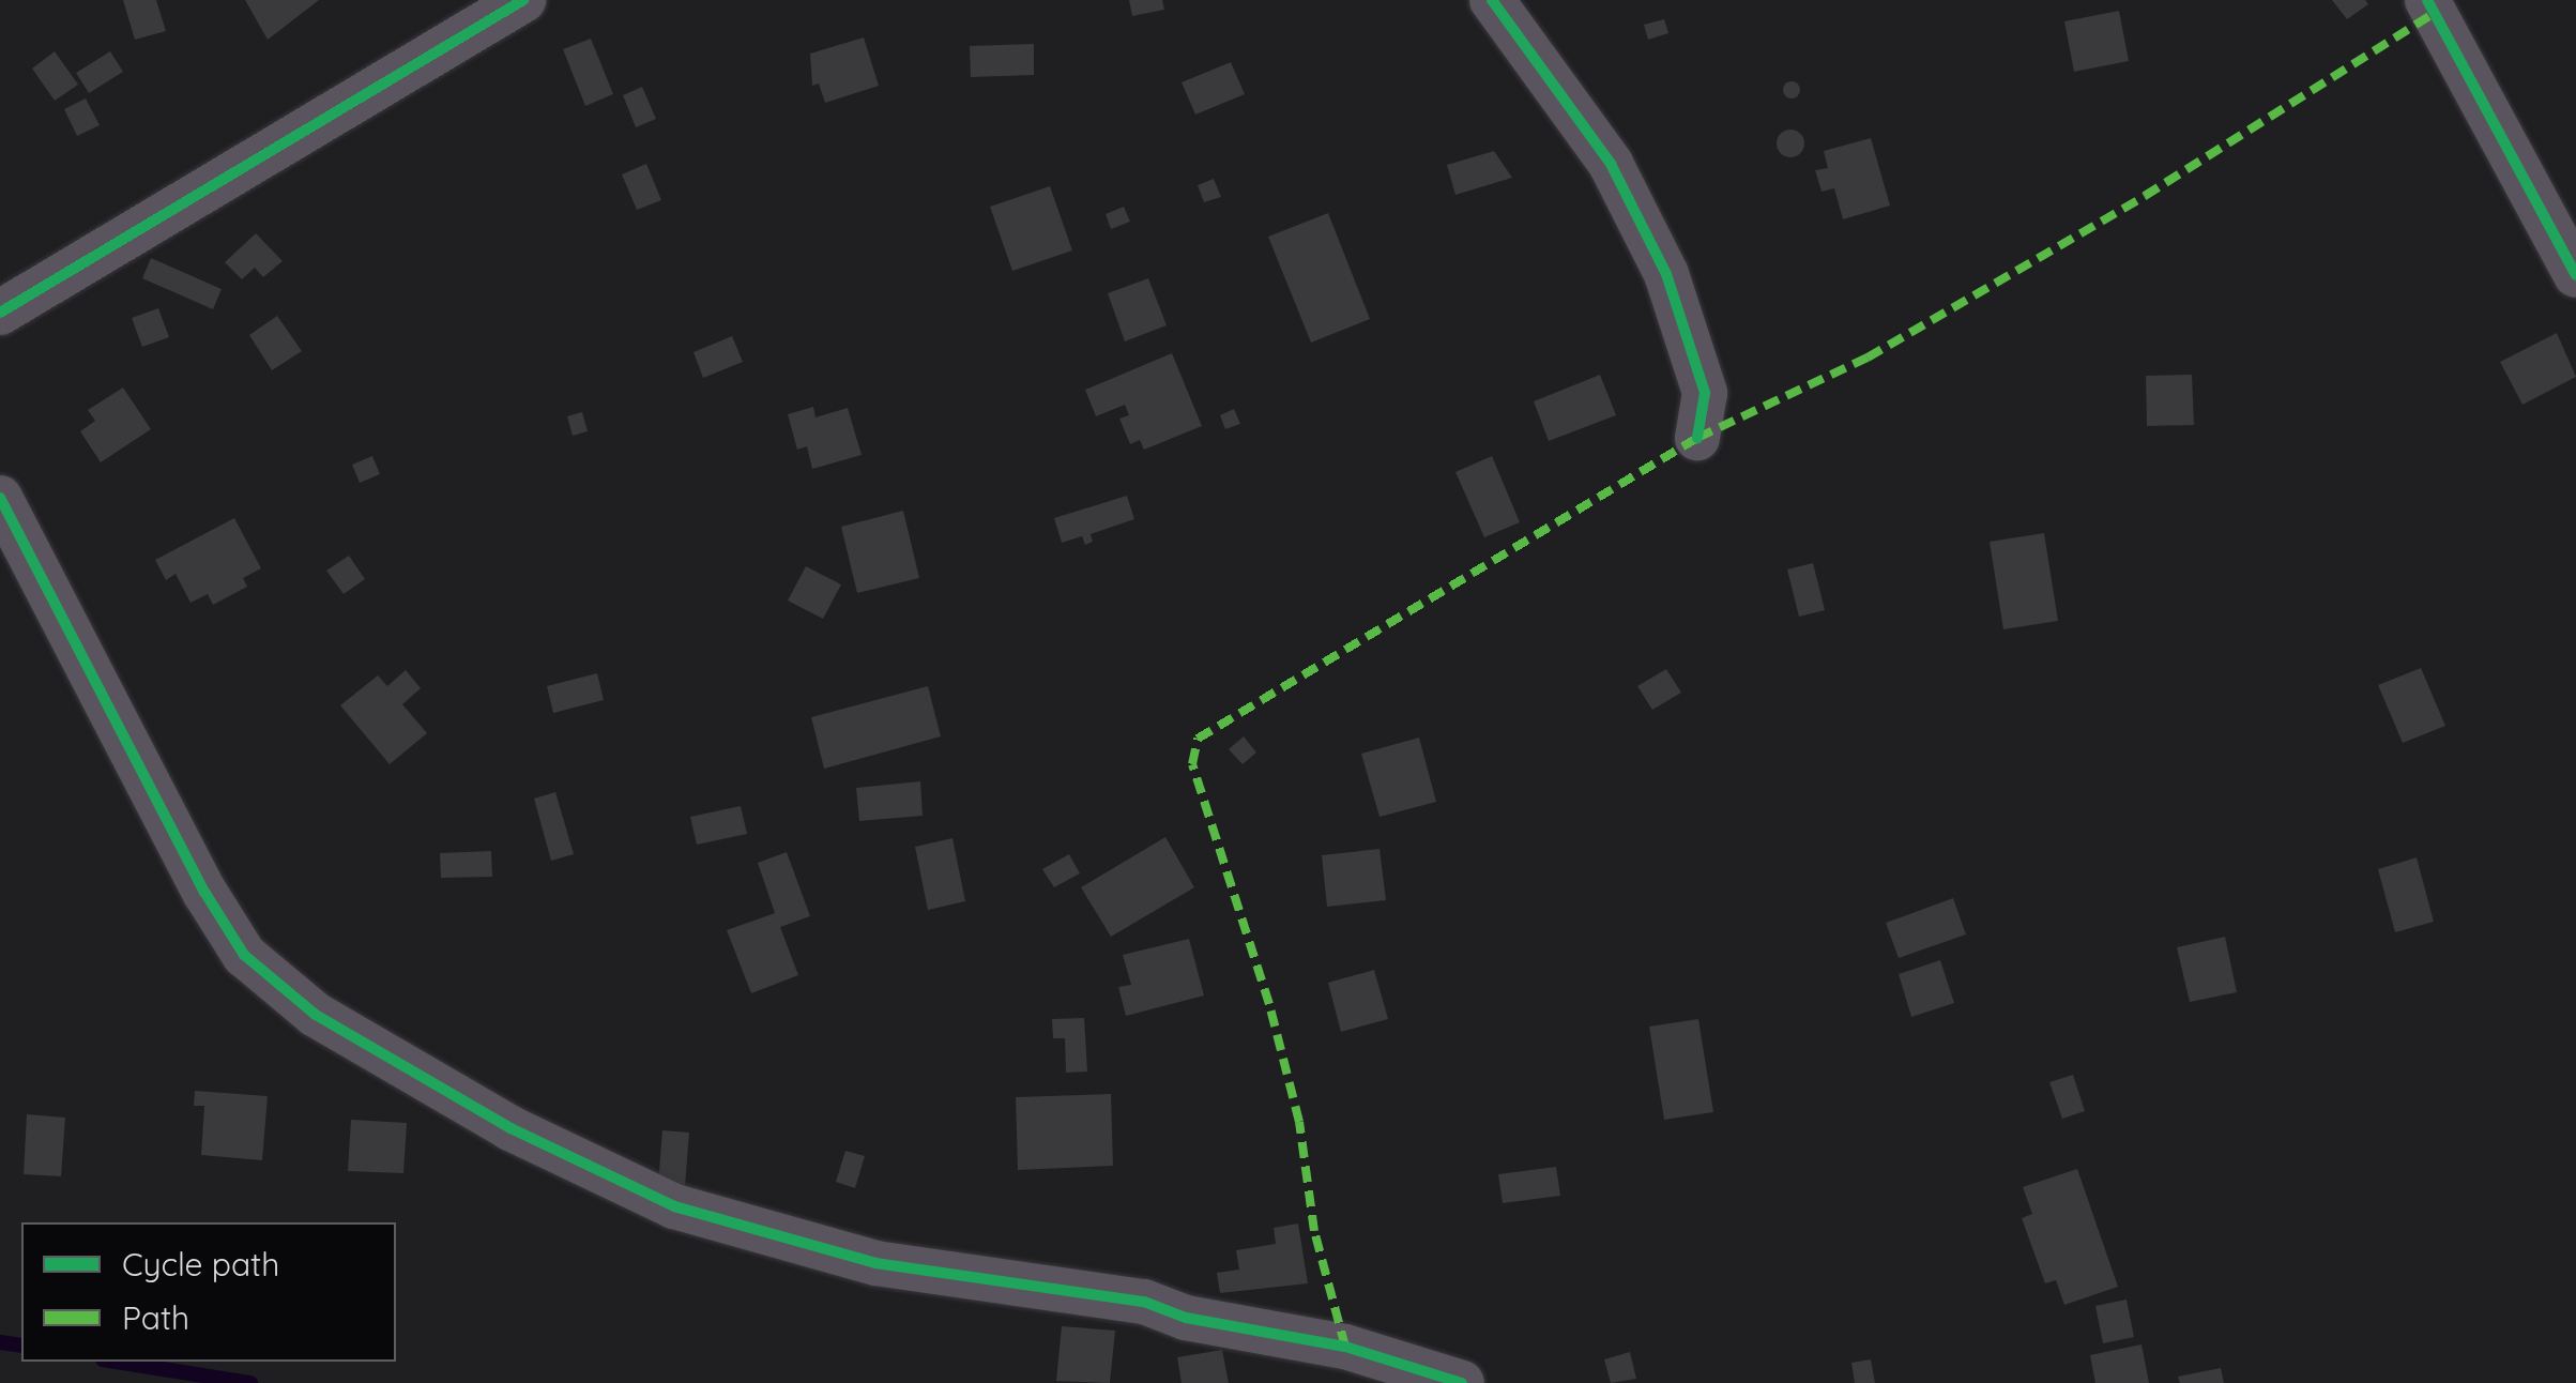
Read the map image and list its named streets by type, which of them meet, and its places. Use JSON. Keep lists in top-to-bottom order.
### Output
{
  "legend": ["Cycle path", "Path"]
}
